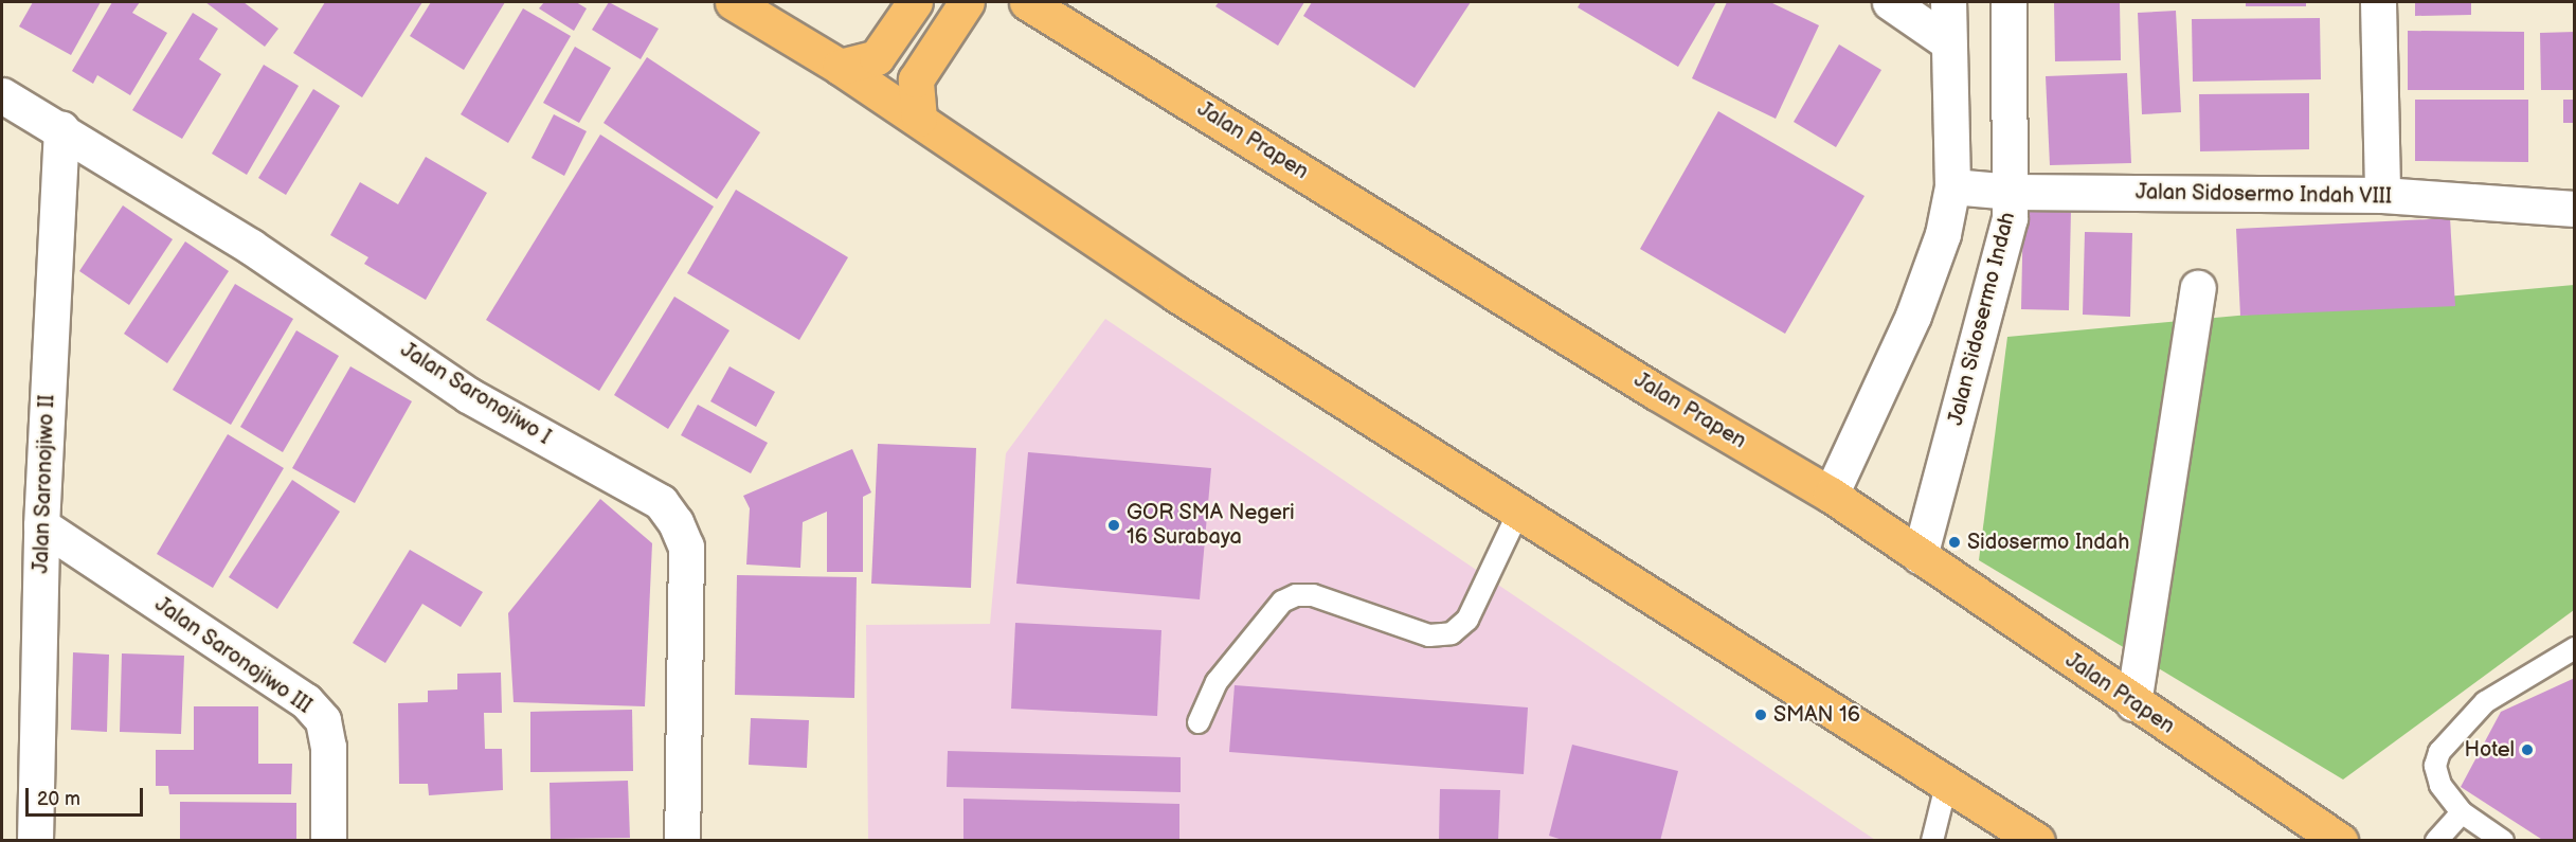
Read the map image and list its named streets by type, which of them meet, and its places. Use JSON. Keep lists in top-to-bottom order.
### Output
{
  "streets": {
    "main road": ["Jalan Prapen"],
    "street": [
      "Jalan Sidosermo Indah VIII",
      "Jalan Sidosermo Indah",
      "Jalan Saronojiwo I",
      "Jalan Saronojiwo II",
      "Jalan Saronojiwo III"
    ]
  },
  "crossings": [
    ["Jalan Prapen", "Jalan Sidosermo Indah"],
    ["Jalan Sidosermo Indah VIII", "Jalan Sidosermo Indah"],
    ["Jalan Saronojiwo I", "Jalan Saronojiwo II"],
    ["Jalan Saronojiwo II", "Jalan Saronojiwo III"]
  ],
  "places": [
    "GOR SMA Negeri 16 Surabaya",
    "Sidosermo Indah",
    "SMAN 16",
    "Hotel"
  ],
  "scale_bar": "20 m"
}
